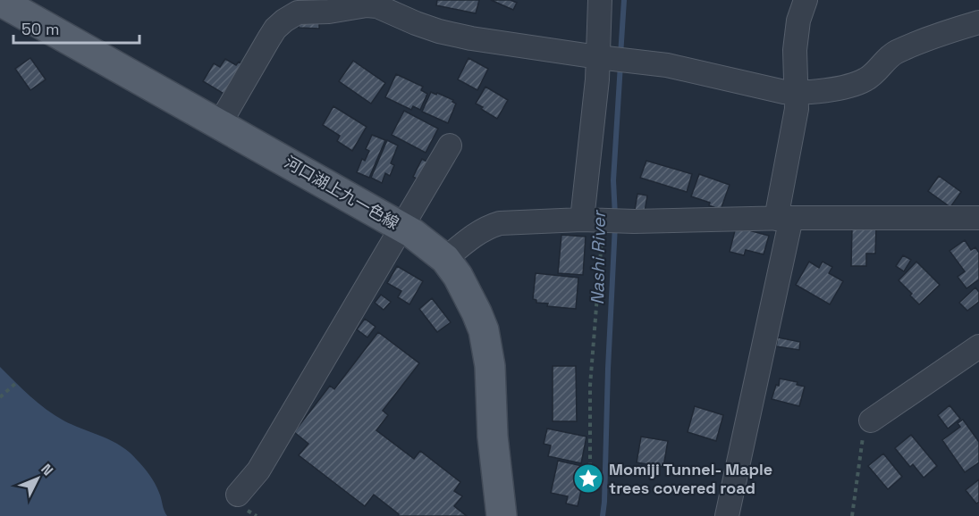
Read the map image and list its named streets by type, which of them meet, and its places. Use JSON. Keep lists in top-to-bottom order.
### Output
{
  "streets": {
    "main road": ["河口湖上九一色線"]
  },
  "water": ["Nashi River"],
  "places": {
    "place": ["Momiji Tunnel- Maple trees covered road"]
  },
  "scale_bar": "50 m",
  "north": "top right"
}
